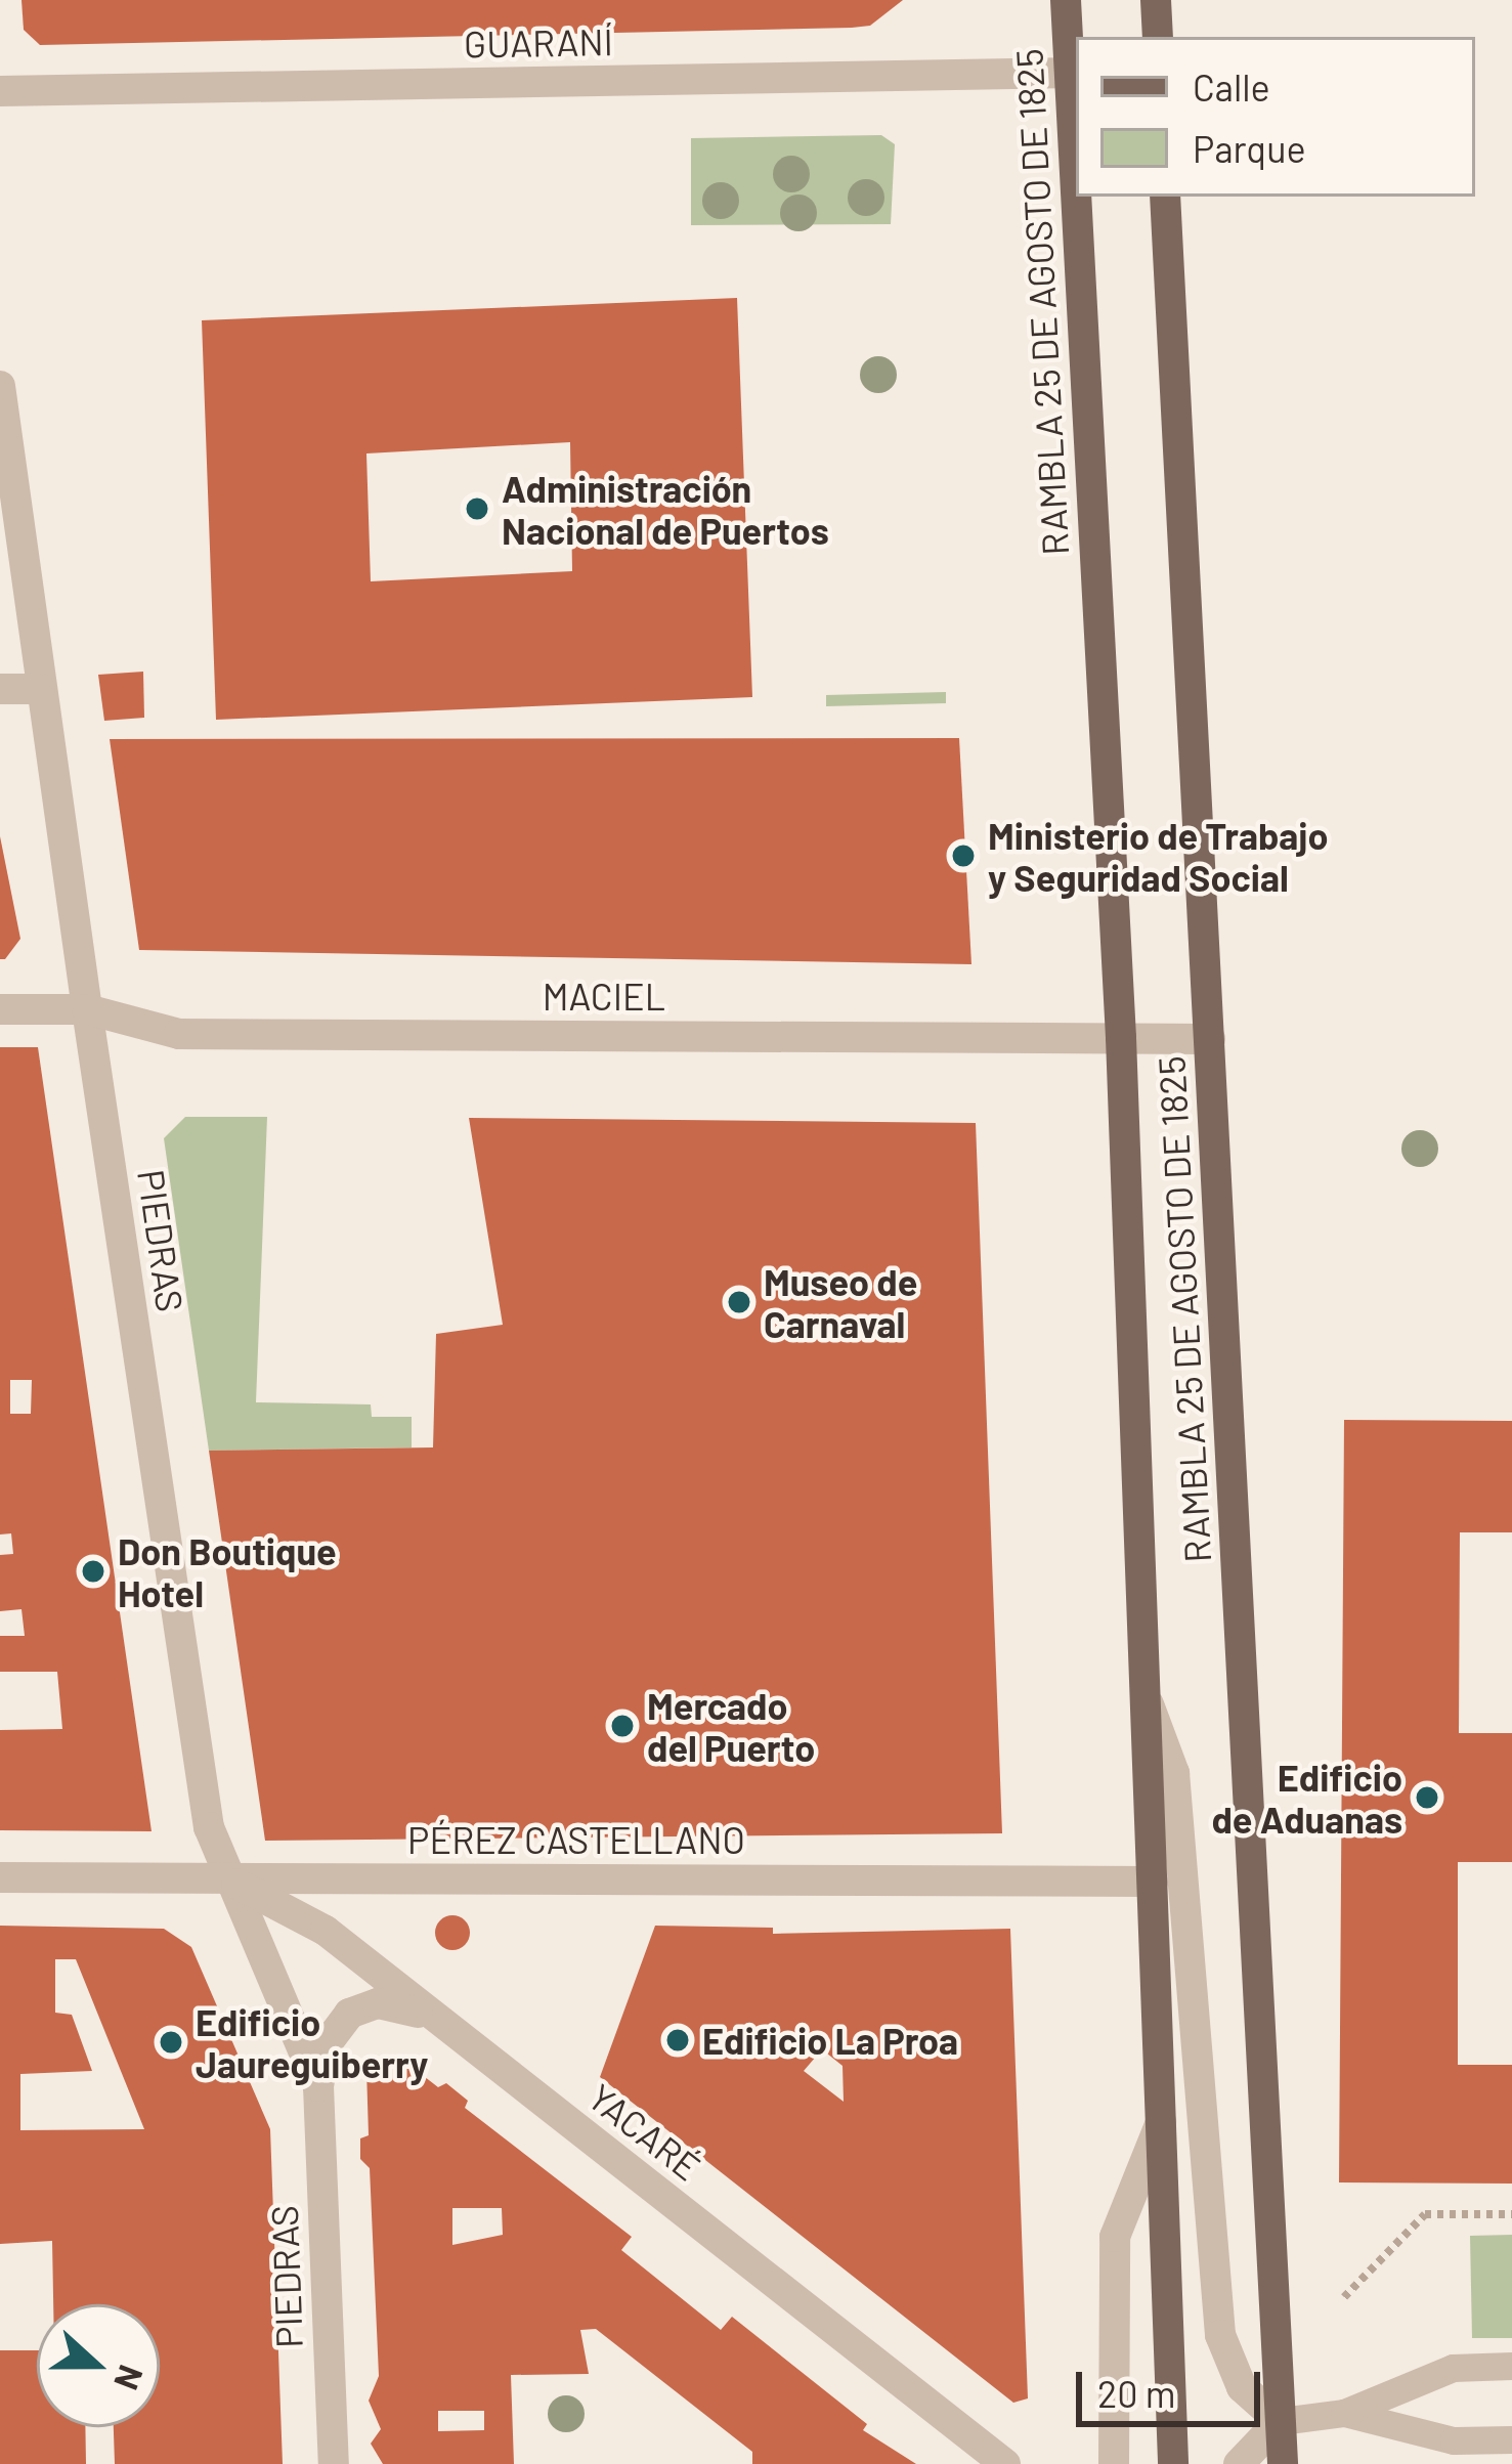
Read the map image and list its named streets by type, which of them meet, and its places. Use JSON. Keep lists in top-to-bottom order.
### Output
{
  "streets": {
    "main road": ["RAMBLA 25 DE AGOSTO DE 1825"],
    "street": [
      "GUARANÍ",
      "MACIEL",
      "PIEDRAS",
      "PÉREZ CASTELLANO",
      "YACARÉ"
    ]
  },
  "crossings": [
    ["GUARANÍ", "RAMBLA 25 DE AGOSTO DE 1825"],
    ["RAMBLA 25 DE AGOSTO DE 1825", "MACIEL"],
    ["RAMBLA 25 DE AGOSTO DE 1825", "PÉREZ CASTELLANO"],
    ["MACIEL", "PIEDRAS"],
    ["PIEDRAS", "PÉREZ CASTELLANO"],
    ["PIEDRAS", "YACARÉ"],
    ["PÉREZ CASTELLANO", "YACARÉ"]
  ],
  "places": [
    "Administración Nacional de Puertos",
    "Ministerio de Trabajo y Seguridad Social",
    "Museo de Carnaval",
    "Don Boutique Hotel",
    "Mercado del Puerto",
    "Edificio de Aduanas",
    "Edificio La Proa",
    "Edificio Jaureguiberry"
  ],
  "legend": ["Calle", "Parque"],
  "scale_bar": "20 m",
  "north": "right"
}
